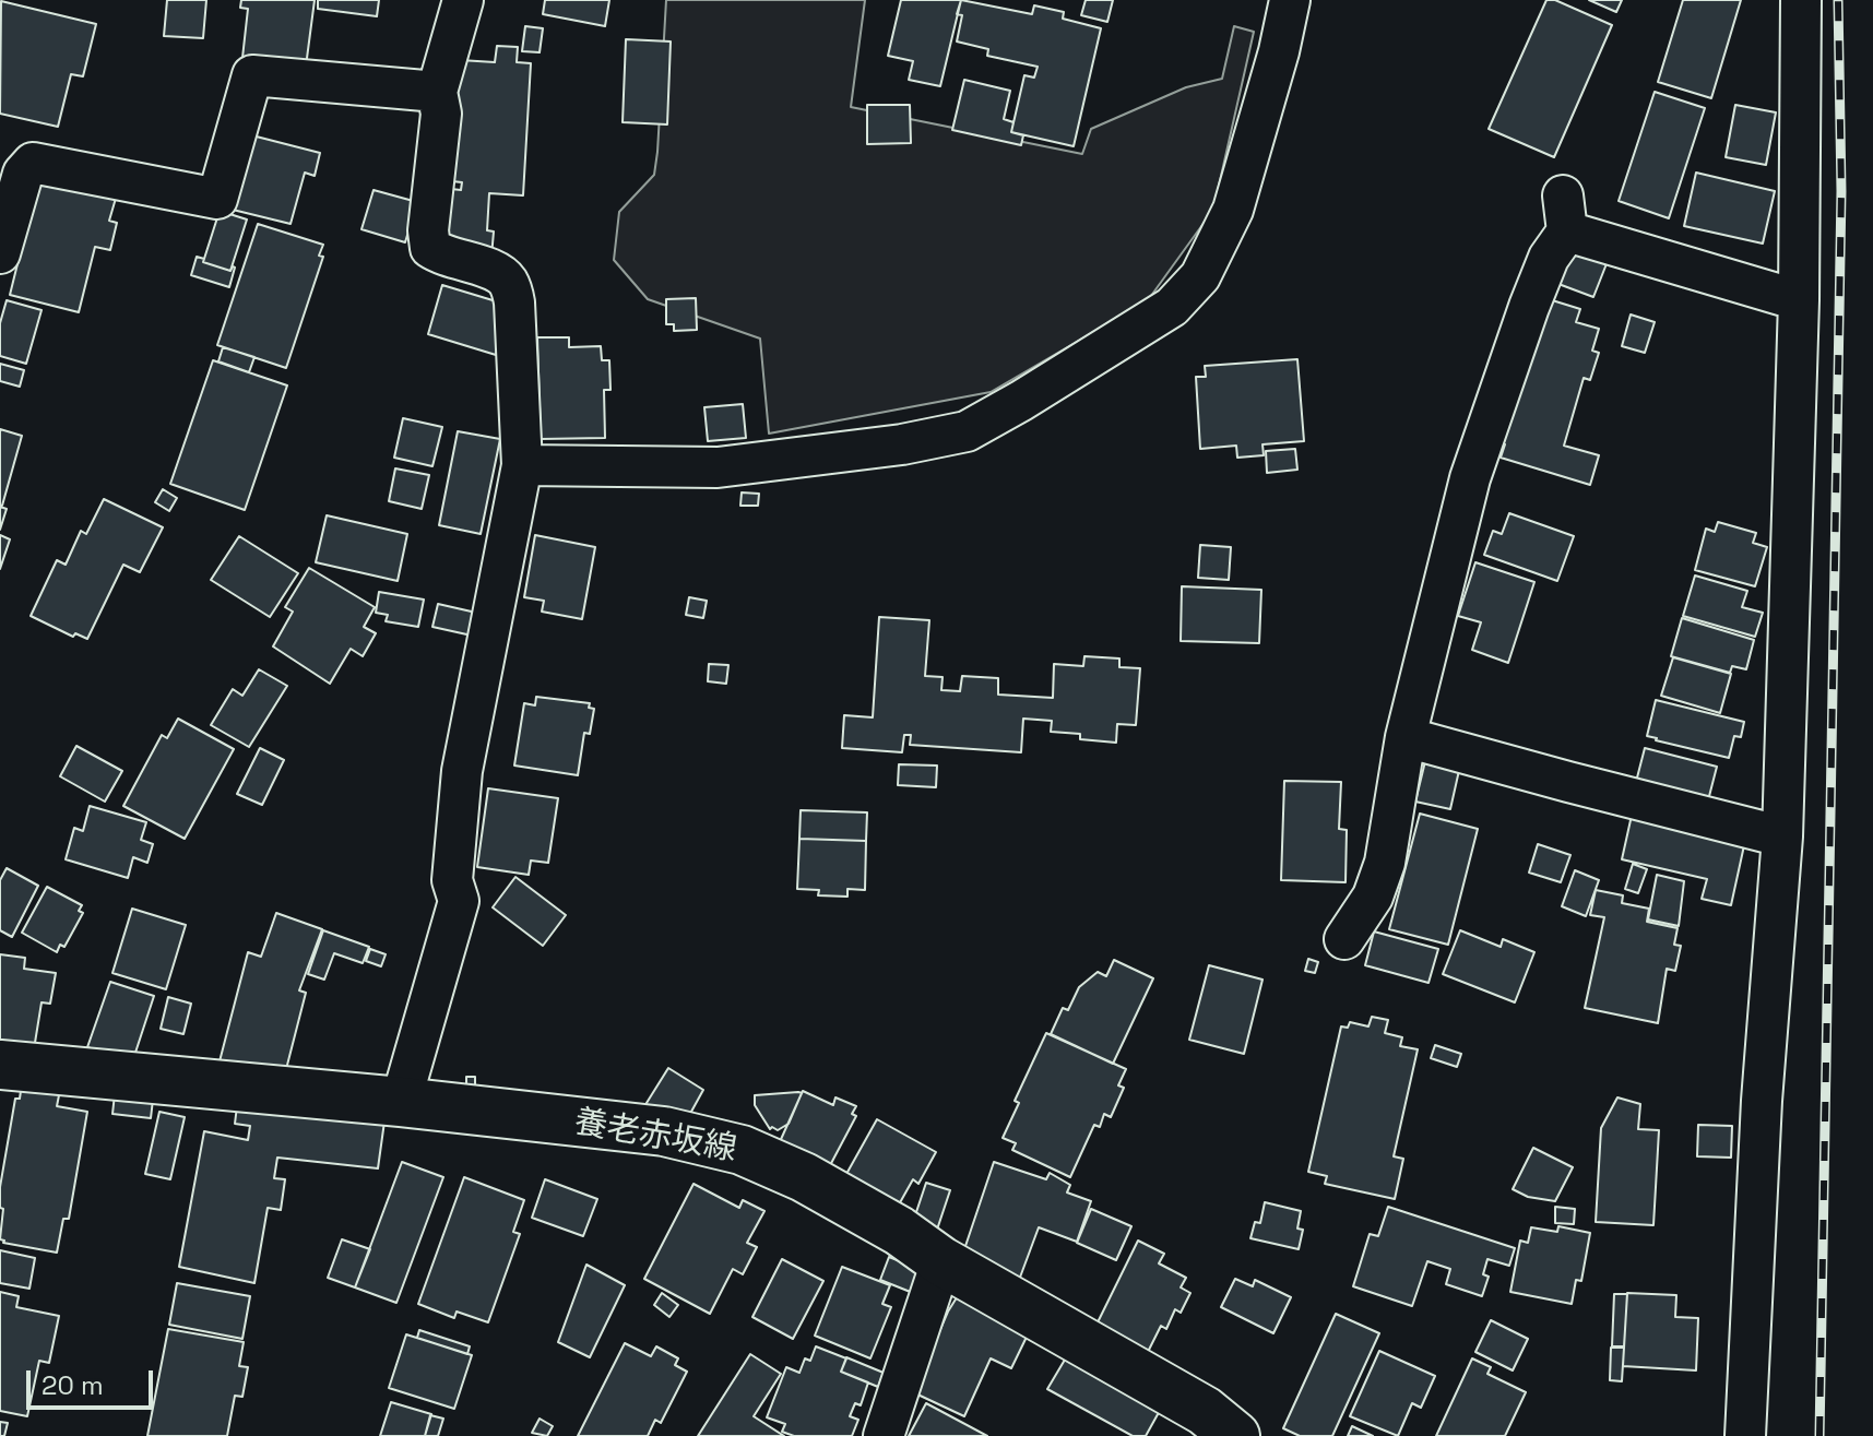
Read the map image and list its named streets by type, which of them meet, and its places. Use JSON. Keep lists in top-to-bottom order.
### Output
{
  "streets": {
    "main road": ["養老赤坂線"]
  },
  "scale_bar": "20 m"
}
